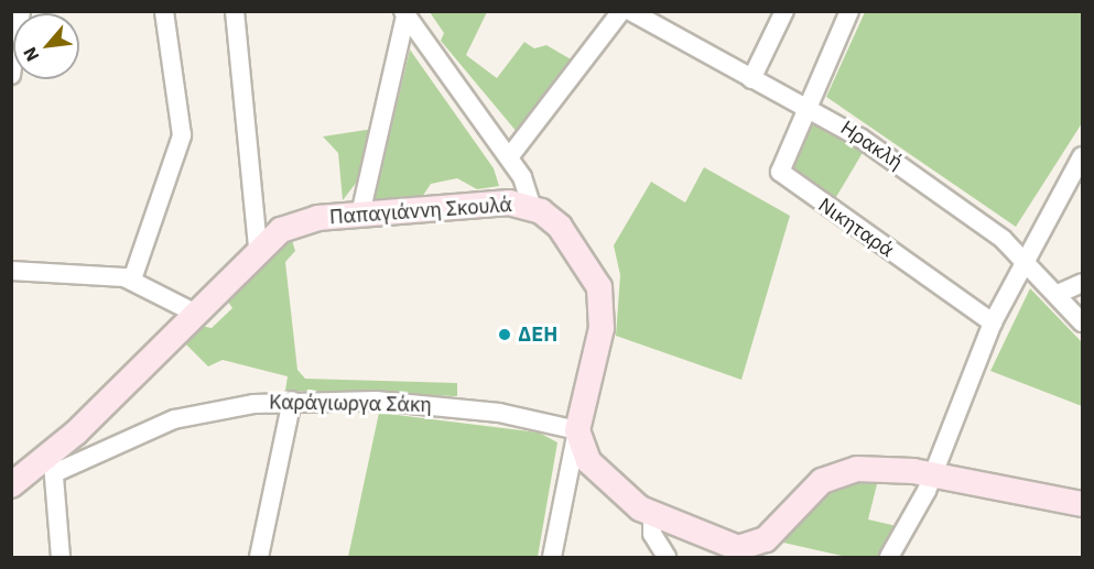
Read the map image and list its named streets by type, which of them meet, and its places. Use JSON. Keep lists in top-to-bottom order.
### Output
{
  "streets": {
    "street": [
      "Ηρακλή",
      "Παπαγιάννη Σκουλά",
      "Νικηταρά",
      "Καράγιωργα Σάκη"
    ]
  },
  "crossings": [
    ["Ηρακλή", "Νικηταρά"],
    ["Παπαγιάννη Σκουλά", "Καράγιωργα Σάκη"]
  ],
  "places": ["ΔΕΗ"],
  "north": "bottom left"
}
